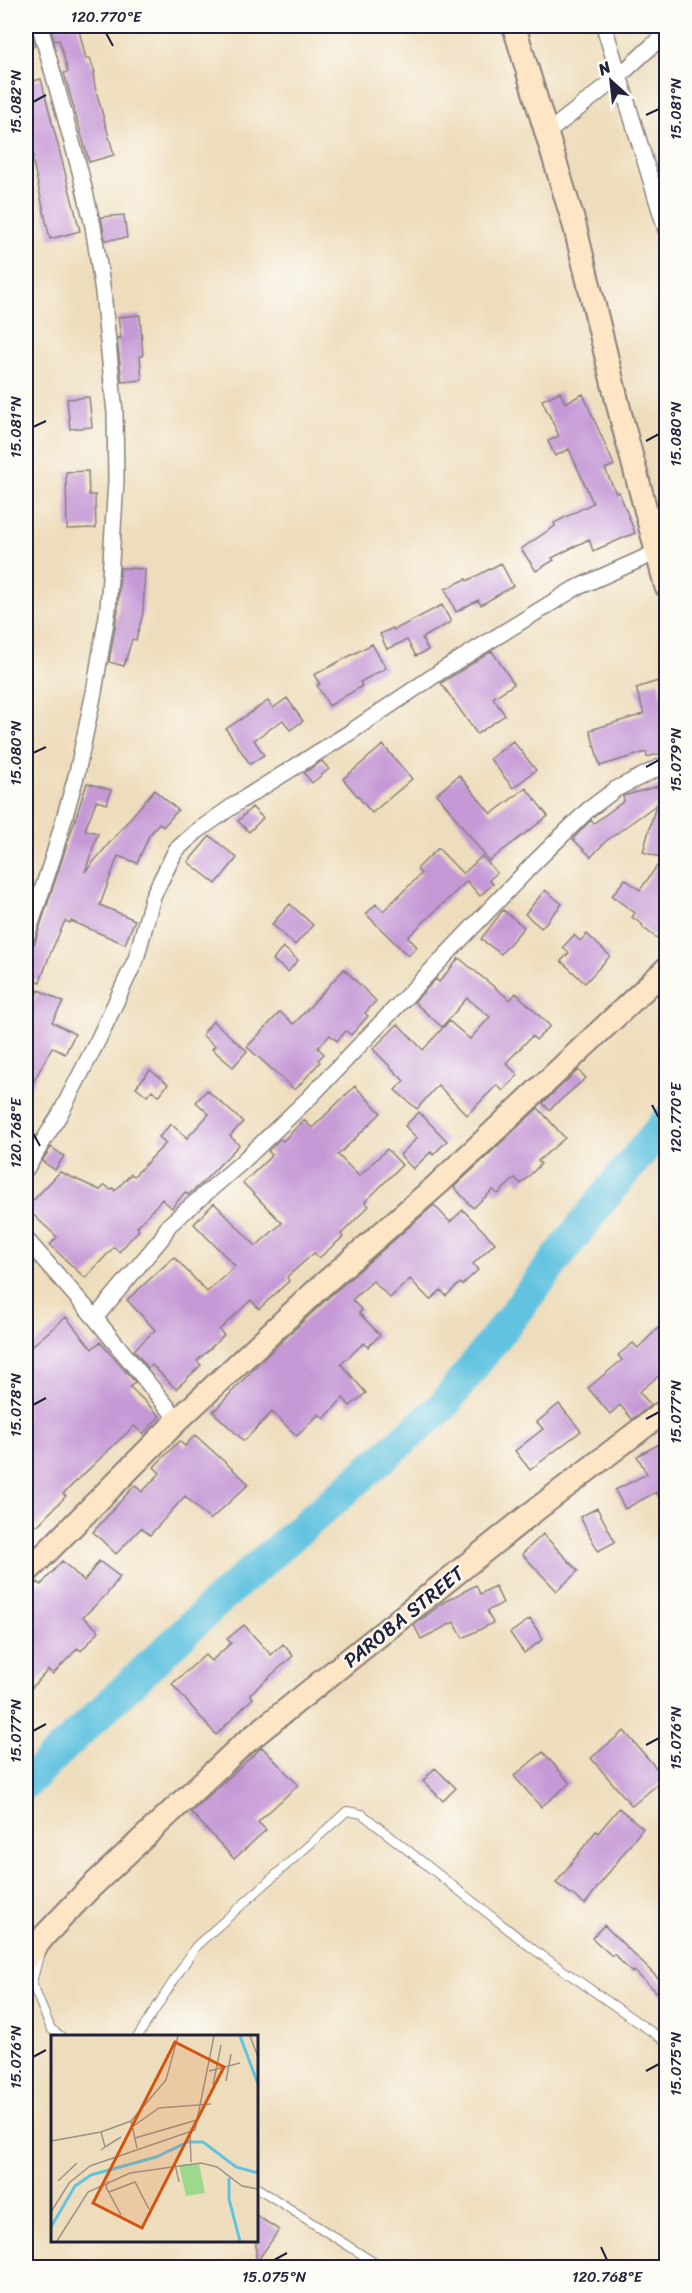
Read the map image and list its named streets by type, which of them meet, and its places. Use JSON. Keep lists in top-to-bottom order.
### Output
{
  "streets": {
    "main road": ["PAROBA STREET"]
  },
  "north": "top left",
  "coordinates": [
    "120.770°E",
    "15.082°N",
    "15.081°N",
    "15.080°N",
    "15.079°N",
    "120.768°E",
    "15.078°N",
    "15.077°N",
    "15.076°N",
    "15.075°N"
  ]
}
